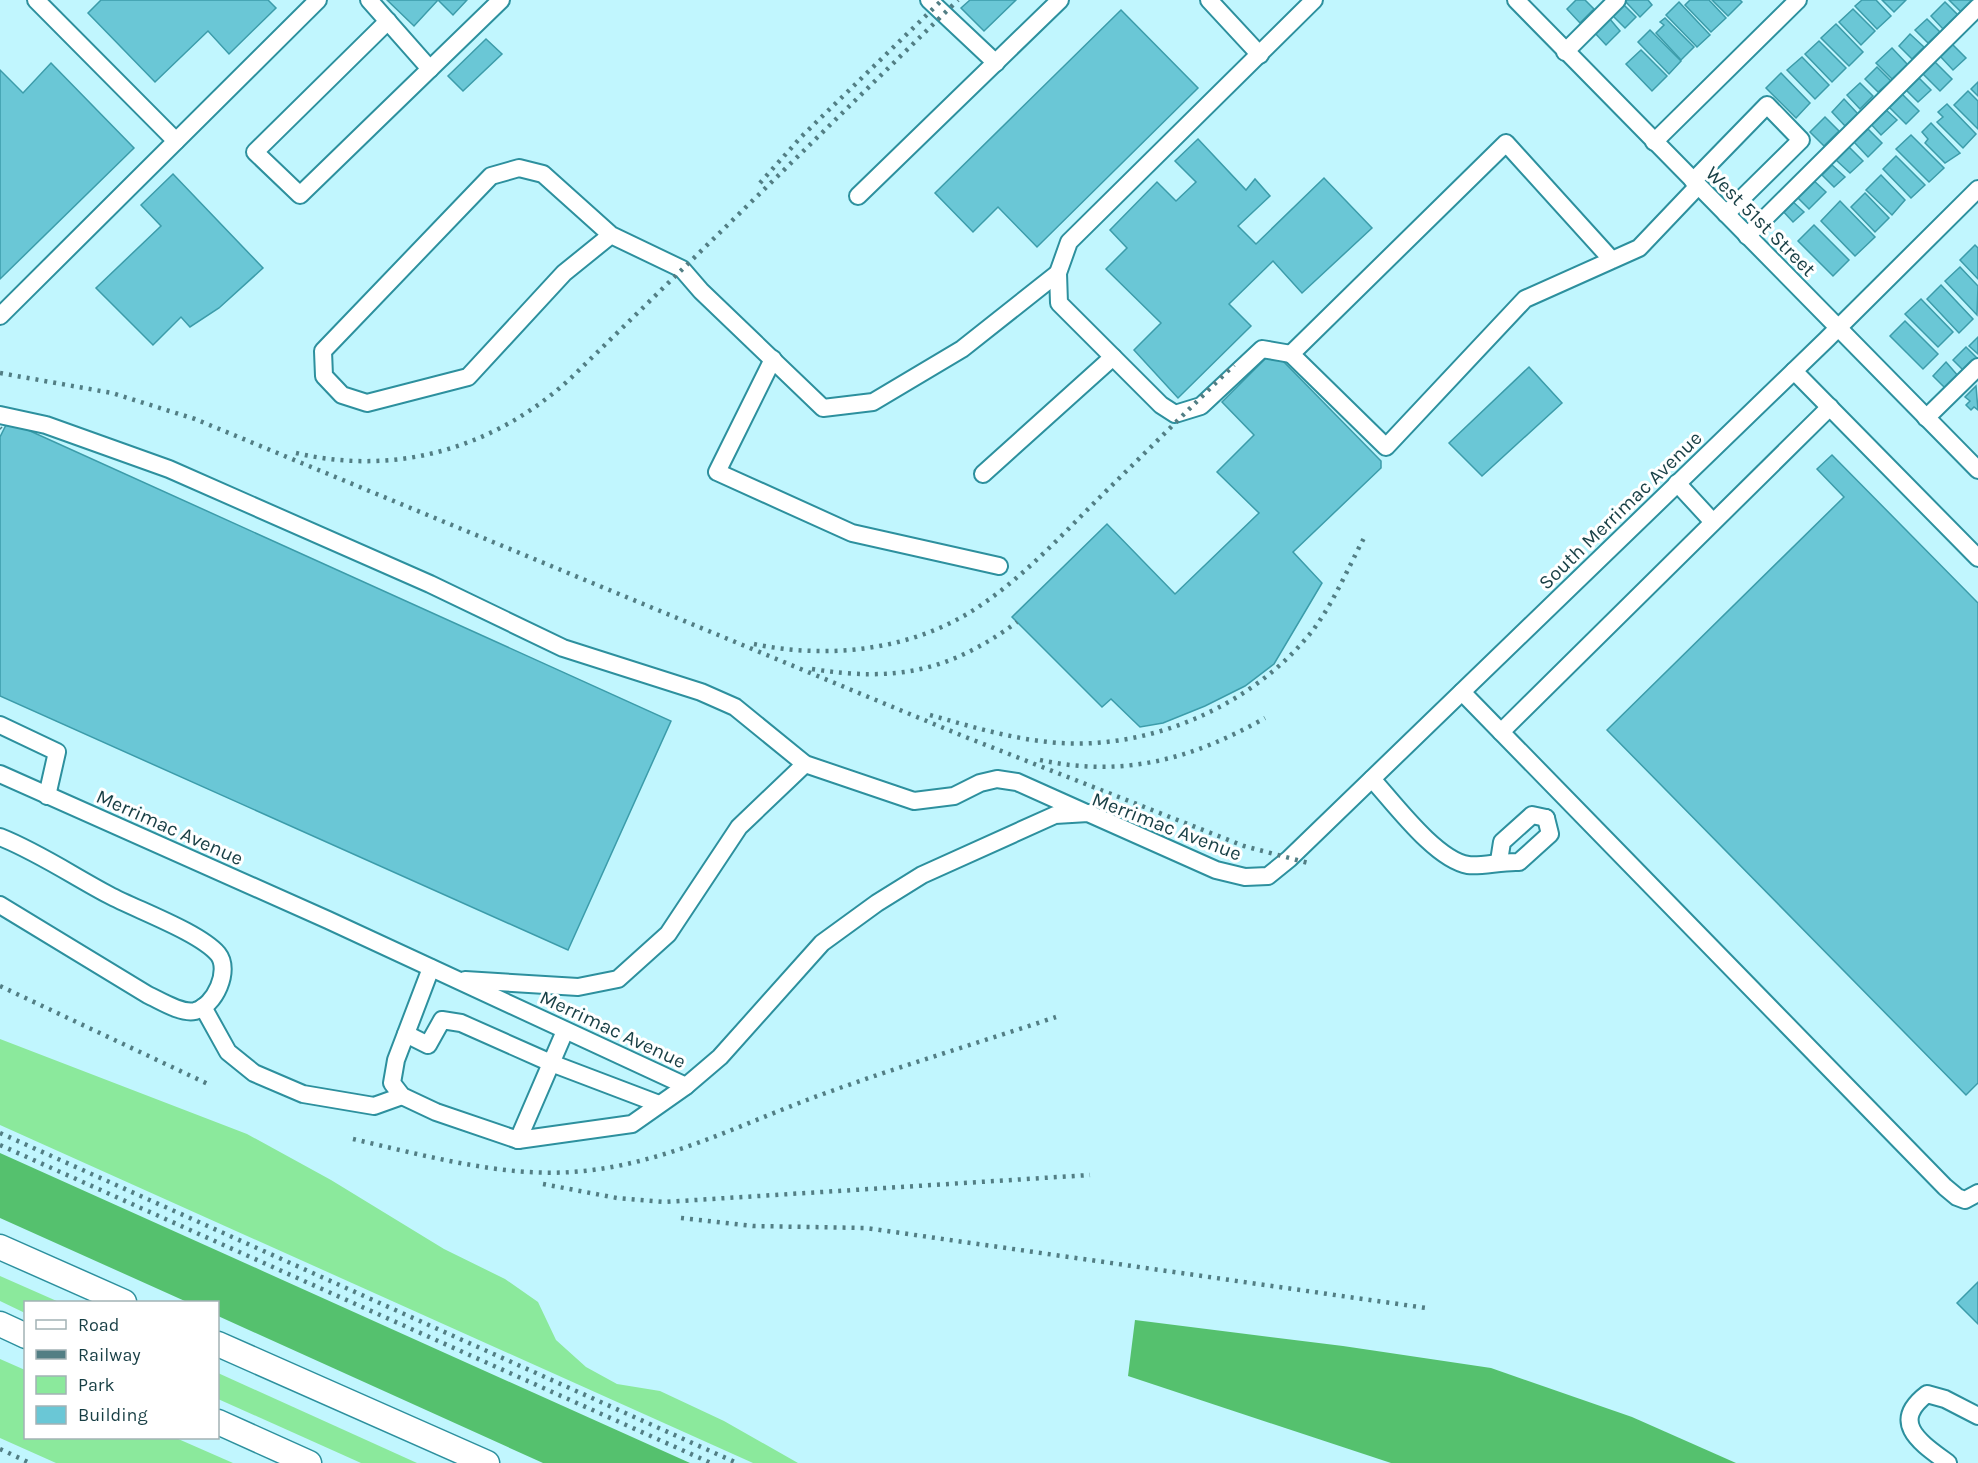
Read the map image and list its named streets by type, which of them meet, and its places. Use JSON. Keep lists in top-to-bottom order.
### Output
{
  "streets": {
    "street": ["West 51st Street", "South Merrimac Avenue", "Merrimac Avenue"]
  },
  "crossings": [
    ["West 51st Street", "South Merrimac Avenue"],
    ["South Merrimac Avenue", "Merrimac Avenue"]
  ],
  "legend": [
    "Road",
    "Railway",
    "Park",
    "Building"
  ]
}
